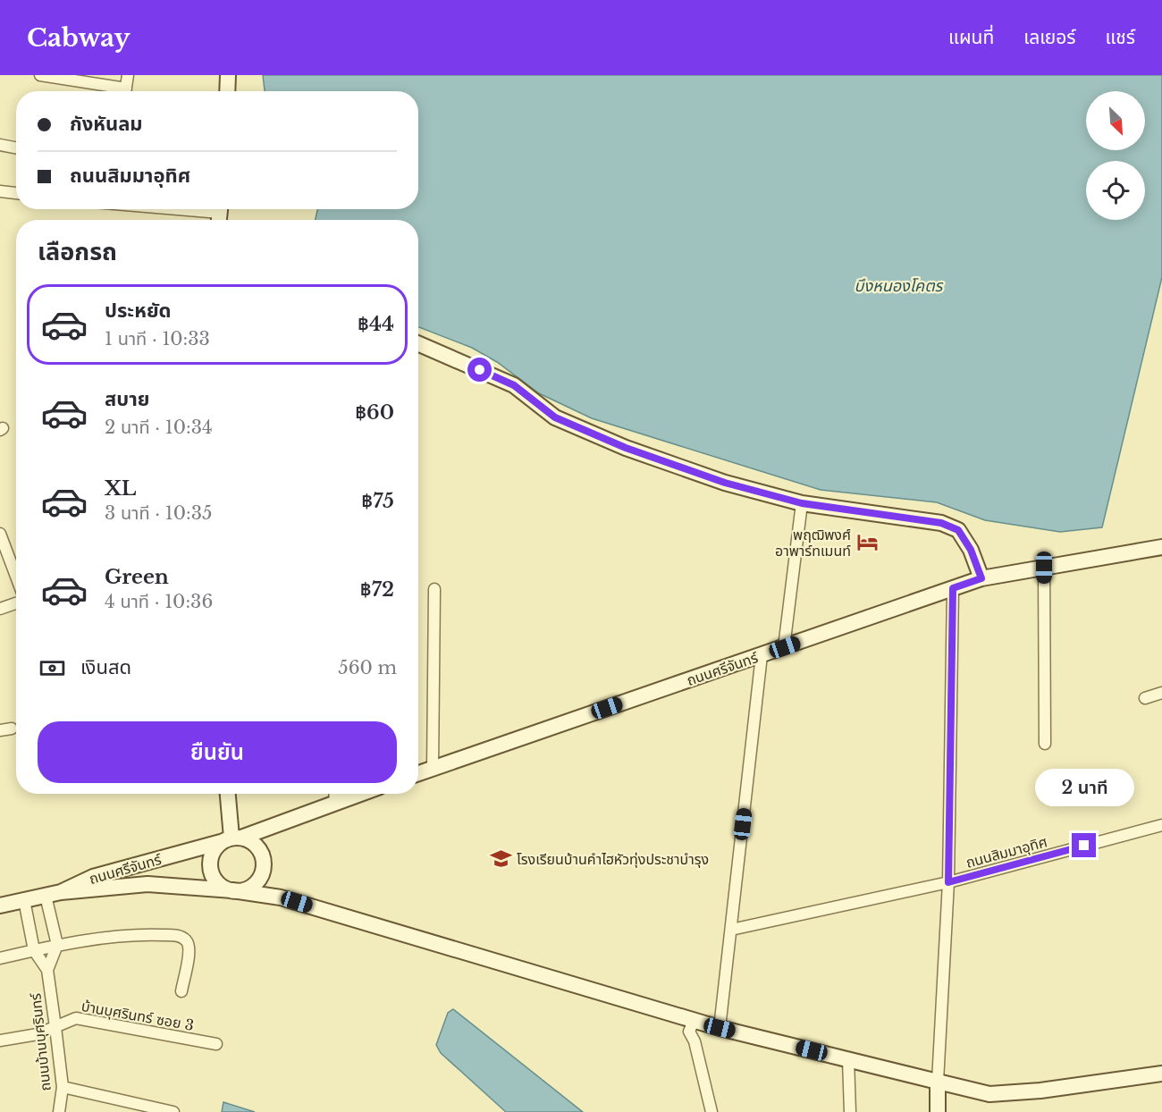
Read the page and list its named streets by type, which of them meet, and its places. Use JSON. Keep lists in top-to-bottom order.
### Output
{
  "streets": {
    "street": [
      "ถนนศรีจันทร์",
      "ถนนสิมมาอุทิศ",
      "บ้านบุศรินทร์ ซอย 3",
      "ถนนบ้านบุศรินทร์"
    ]
  },
  "crossings": [
    ["บ้านบุศรินทร์ ซอย 3", "ถนนบ้านบุศรินทร์"]
  ],
  "water": ["บึงหนองโคตร"],
  "places": {
    "hotel": ["พฤฒิพงศ์ อาพาร์ทเมนท์"],
    "school or university": ["โรงเรียนบ้านคำไฮหัวทุ่งประชาบำรุง"]
  },
  "north": "bottom right",
  "page": {
    "header": "Cabway",
    "nav": ["แผนที่", "เลเยอร์", "แชร์"],
    "banner": ["กังหันลม", "ถนนสิมมาอุทิศ"],
    "heading": "เลือกรถ",
    "list": [
      {
        "name": "ประหยัด",
        "note": "1 นาที · 10:33",
        "value": "฿44"
      },
      {
        "name": "สบาย",
        "note": "2 นาที · 10:34",
        "value": "฿60"
      },
      {
        "name": "XL",
        "note": "3 นาที · 10:35",
        "value": "฿75"
      },
      {
        "name": "Green",
        "note": "4 นาที · 10:36",
        "value": "฿72"
      }
    ],
    "pay": ["เงินสด", "560 m"],
    "buttons": "ยืนยัน",
    "bubble": "2 นาที"
  }
}
